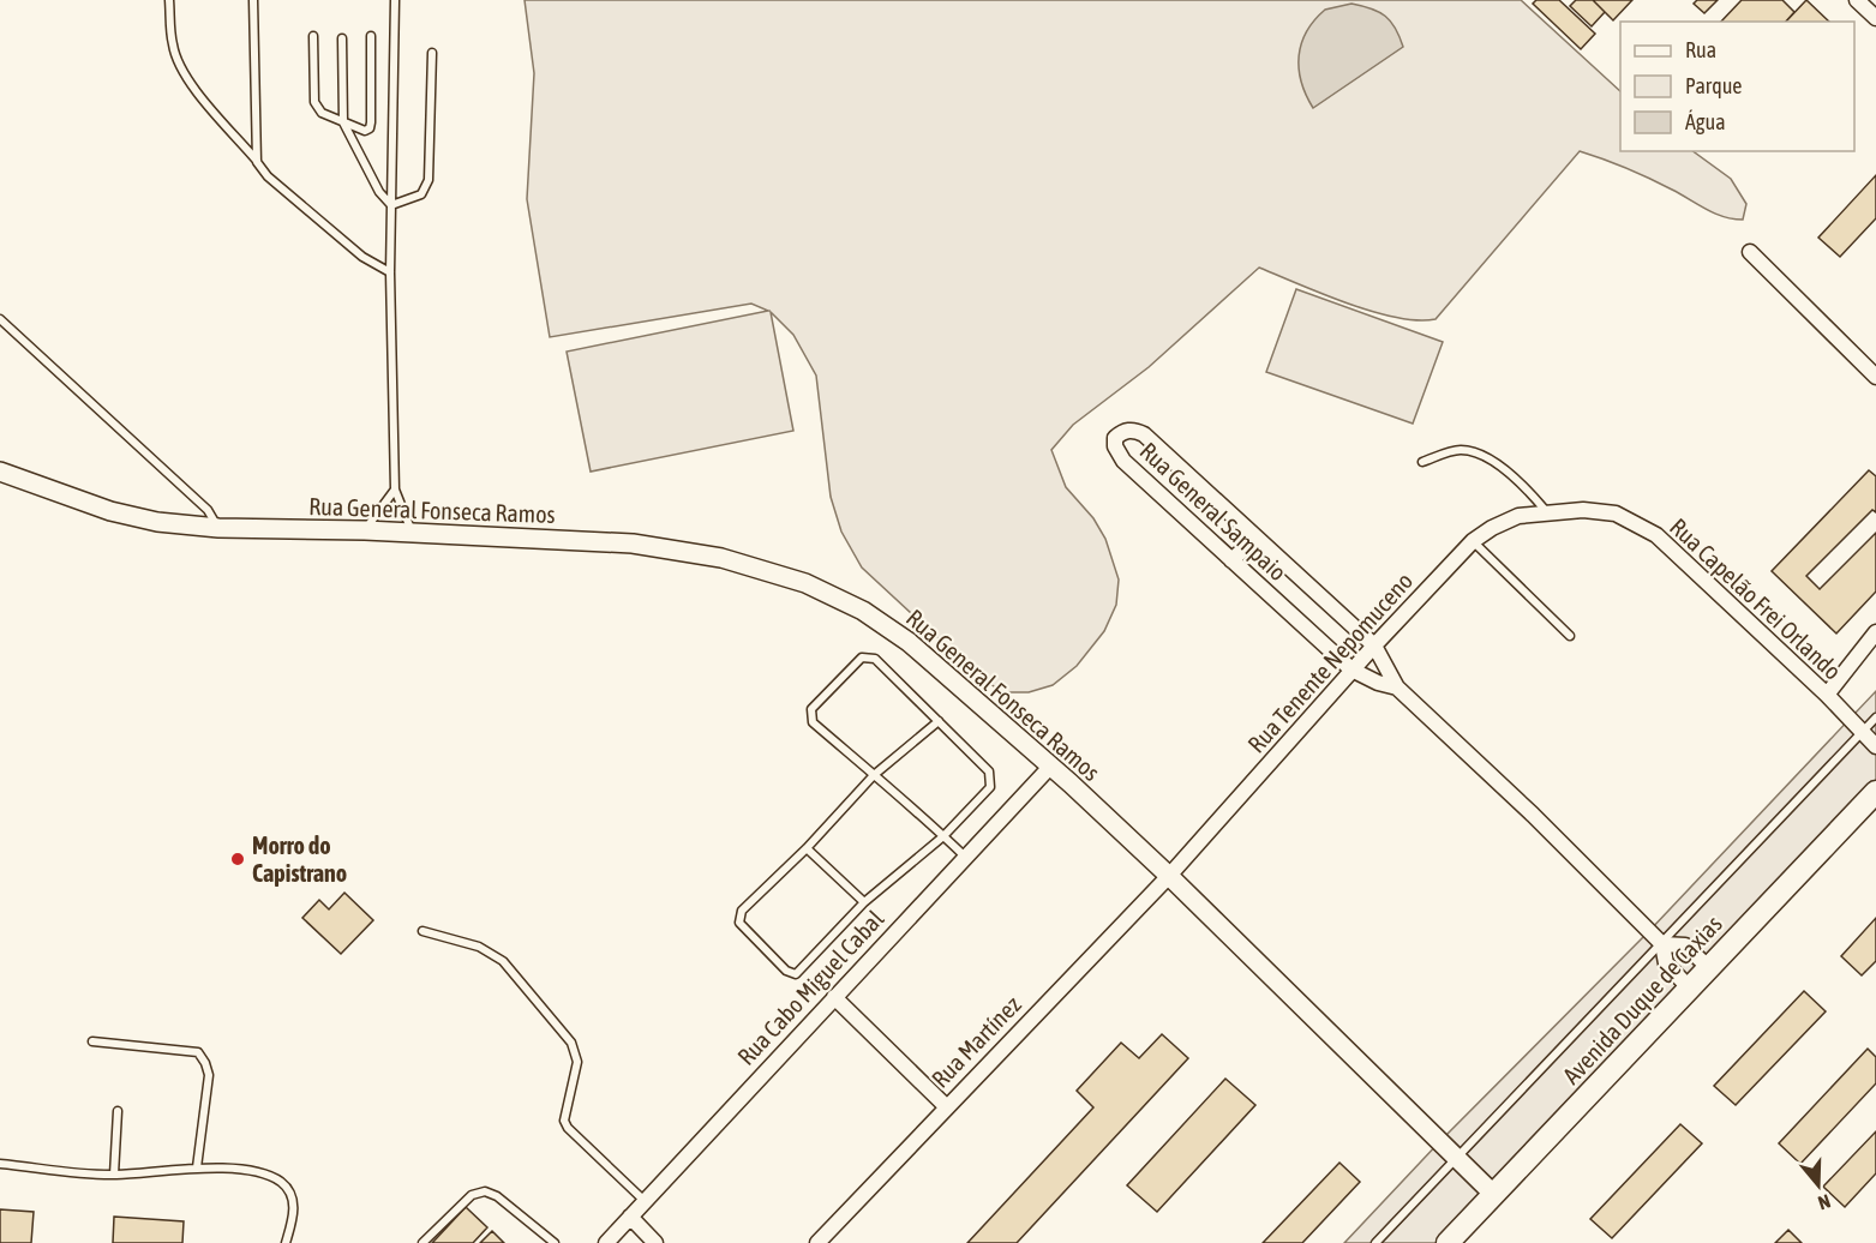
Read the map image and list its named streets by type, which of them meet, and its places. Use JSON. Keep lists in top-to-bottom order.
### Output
{
  "streets": {
    "main road": ["Avenida Duque de Caxias"],
    "street": [
      "Rua General Fonseca Ramos",
      "Rua General Sampaio",
      "Rua Capelão Frei Orlando",
      "Rua Tenente Nepomuceno",
      "Rua Cabo Miguel Cabal",
      "Rua Martínez"
    ]
  },
  "crossings": [
    ["Rua General Fonseca Ramos", "Rua Tenente Nepomuceno"],
    ["Rua General Fonseca Ramos", "Rua Cabo Miguel Cabal"],
    ["Rua General Fonseca Ramos", "Avenida Duque de Caxias"],
    ["Rua General Fonseca Ramos", "Rua Martínez"],
    ["Rua General Sampaio", "Rua Tenente Nepomuceno"],
    ["Rua General Sampaio", "Avenida Duque de Caxias"],
    ["Rua Capelão Frei Orlando", "Rua Tenente Nepomuceno"],
    ["Rua Tenente Nepomuceno", "Rua Martínez"]
  ],
  "places": ["Morro do Capistrano"],
  "legend": ["Rua", "Parque", "Água"],
  "north": "bottom"
}
